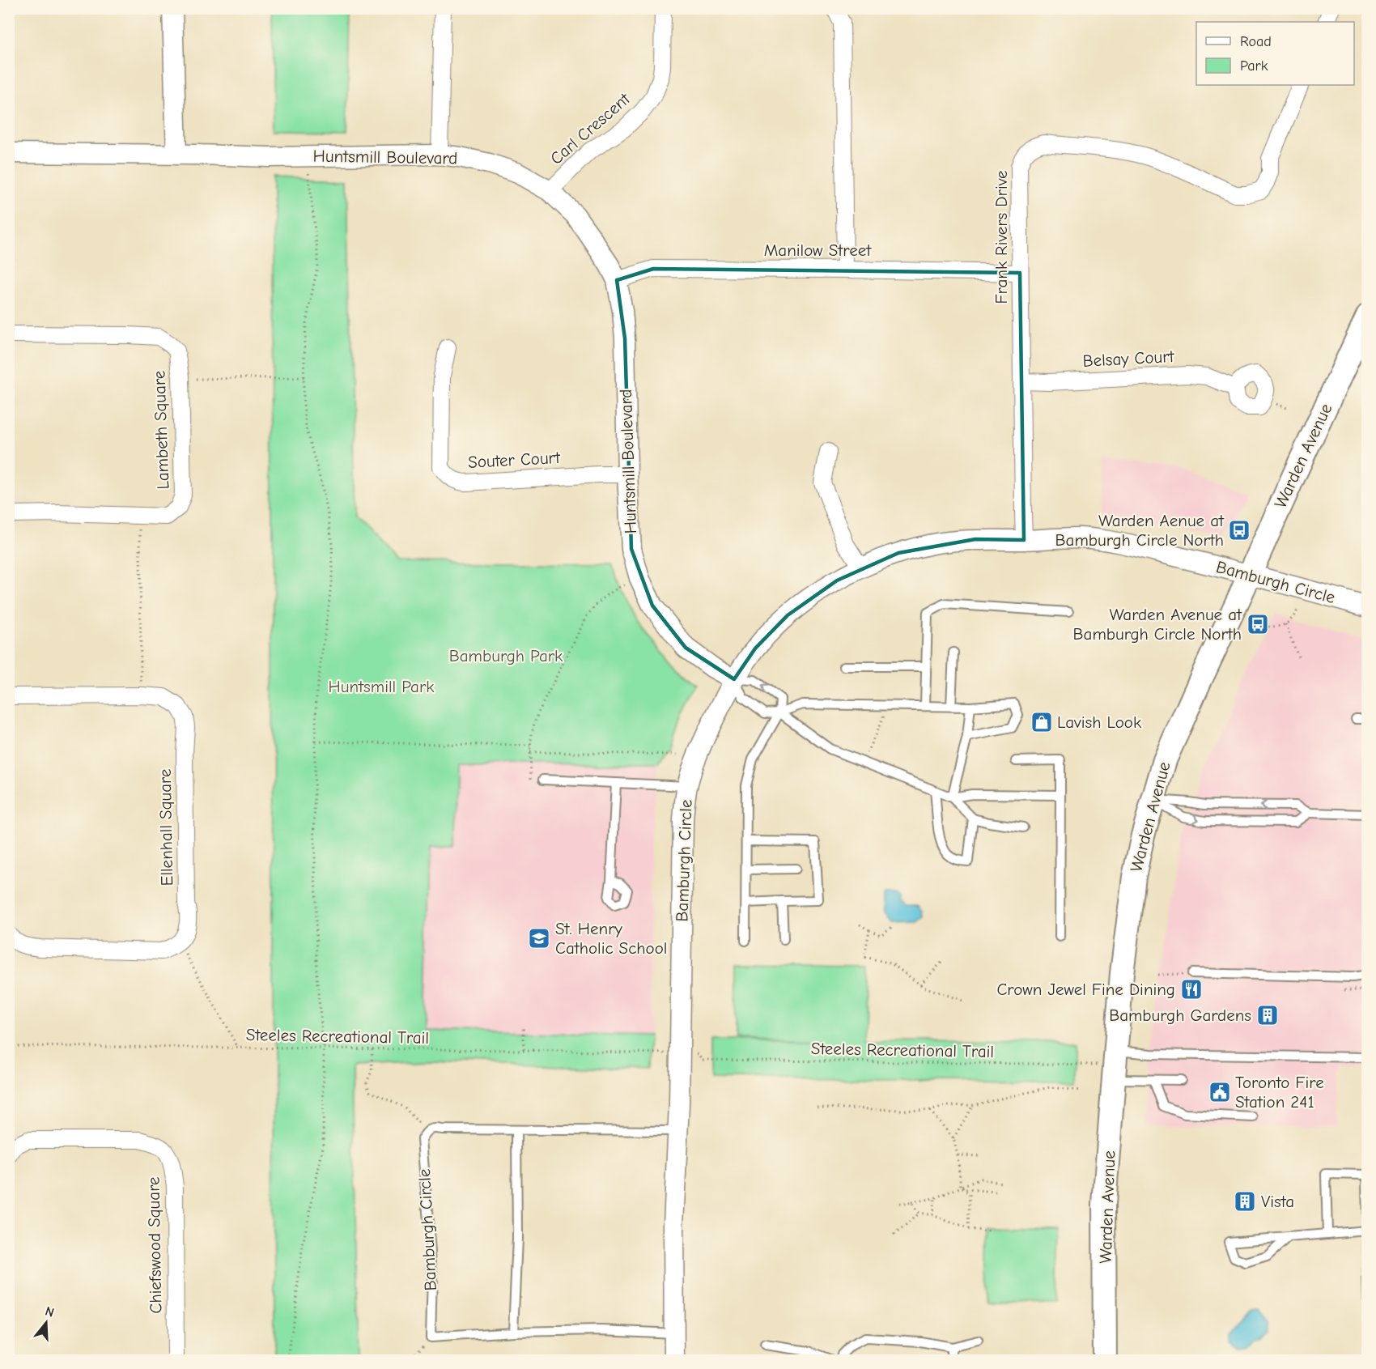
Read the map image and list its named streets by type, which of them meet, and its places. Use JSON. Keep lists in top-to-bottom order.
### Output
{
  "streets": {
    "main road": ["Warden Avenue"],
    "street": [
      "Carl Crescent",
      "Huntsmill Boulevard",
      "Frank Rivers Drive",
      "Manilow Street",
      "Belsay Court",
      "Lambeth Square",
      "Souter Court",
      "Bamburgh Circle",
      "Ellenhall Square",
      "Chiefswood Square"
    ],
    "path": ["Steeles Recreational Trail"]
  },
  "crossings": [
    ["Carl Crescent", "Huntsmill Boulevard"],
    ["Huntsmill Boulevard", "Manilow Street"],
    ["Huntsmill Boulevard", "Souter Court"],
    ["Huntsmill Boulevard", "Bamburgh Circle"],
    ["Frank Rivers Drive", "Manilow Street"],
    ["Frank Rivers Drive", "Belsay Court"],
    ["Frank Rivers Drive", "Bamburgh Circle"],
    ["Warden Avenue", "Bamburgh Circle"],
    ["Warden Avenue", "Steeles Recreational Trail"]
  ],
  "parks": ["Bamburgh Park", "Huntsmill Park"],
  "places": {
    "bus stop": ["Warden Aenue at Bamburgh Circle North", "Warden Avenue at Bamburgh Circle North"],
    "shop": ["Lavish Look"],
    "school or university": ["St. Henry Catholic School"],
    "restaurant": ["Crown Jewel Fine Dining"],
    "building": ["Bamburgh Gardens", "Vista"],
    "public building": ["Toronto Fire Station 241"]
  },
  "legend": ["Road", "Park"],
  "north": "top"
}
